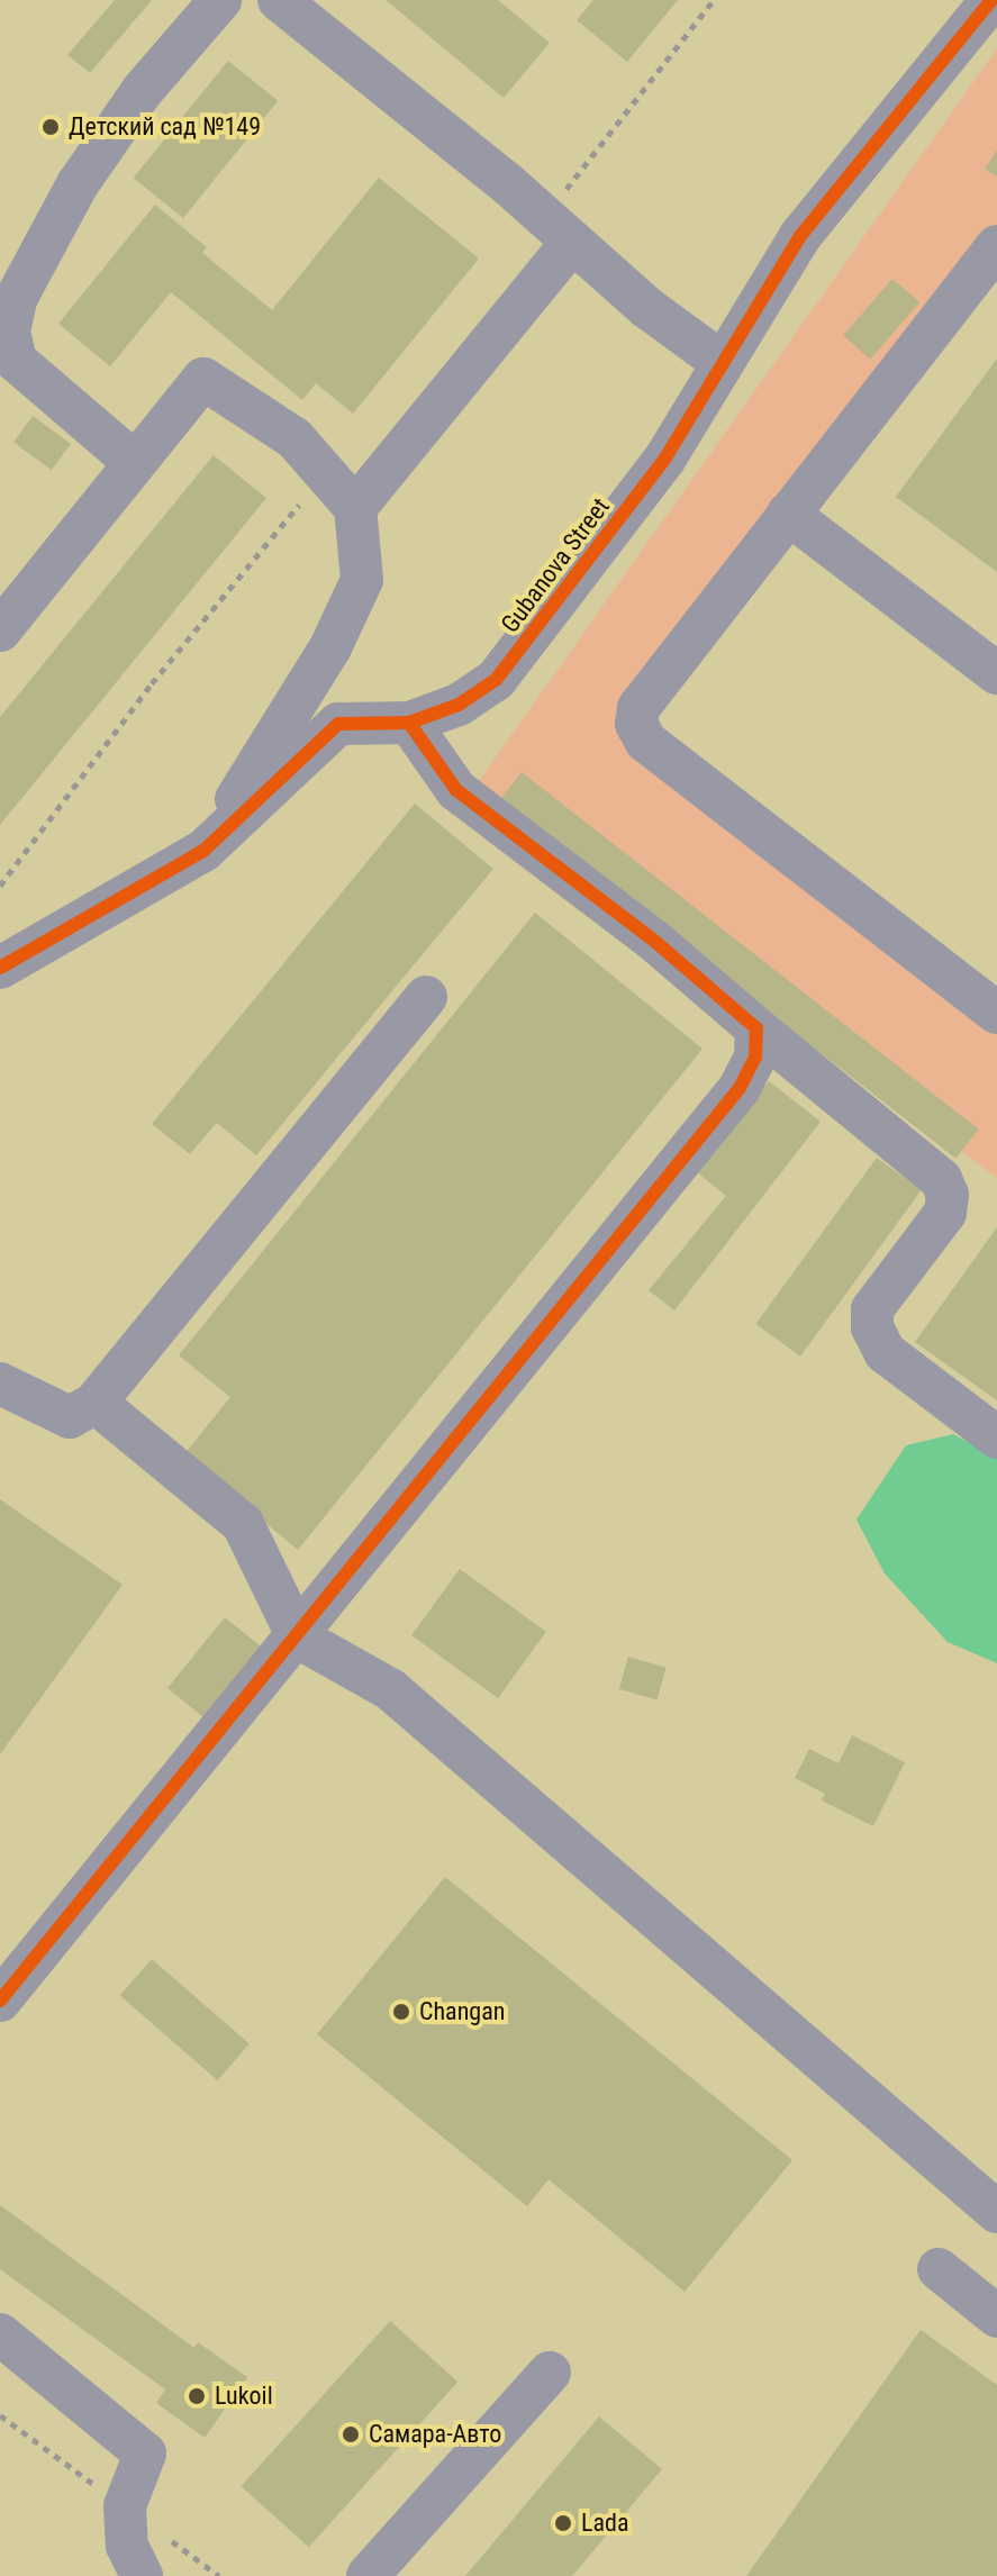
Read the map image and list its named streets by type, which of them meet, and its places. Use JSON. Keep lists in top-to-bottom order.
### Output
{
  "streets": {
    "street": ["Gubanova Street"]
  },
  "places": [
    "Детский сад №149",
    "Changan",
    "Lukoil",
    "Самара-Авто",
    "Lada"
  ]
}
